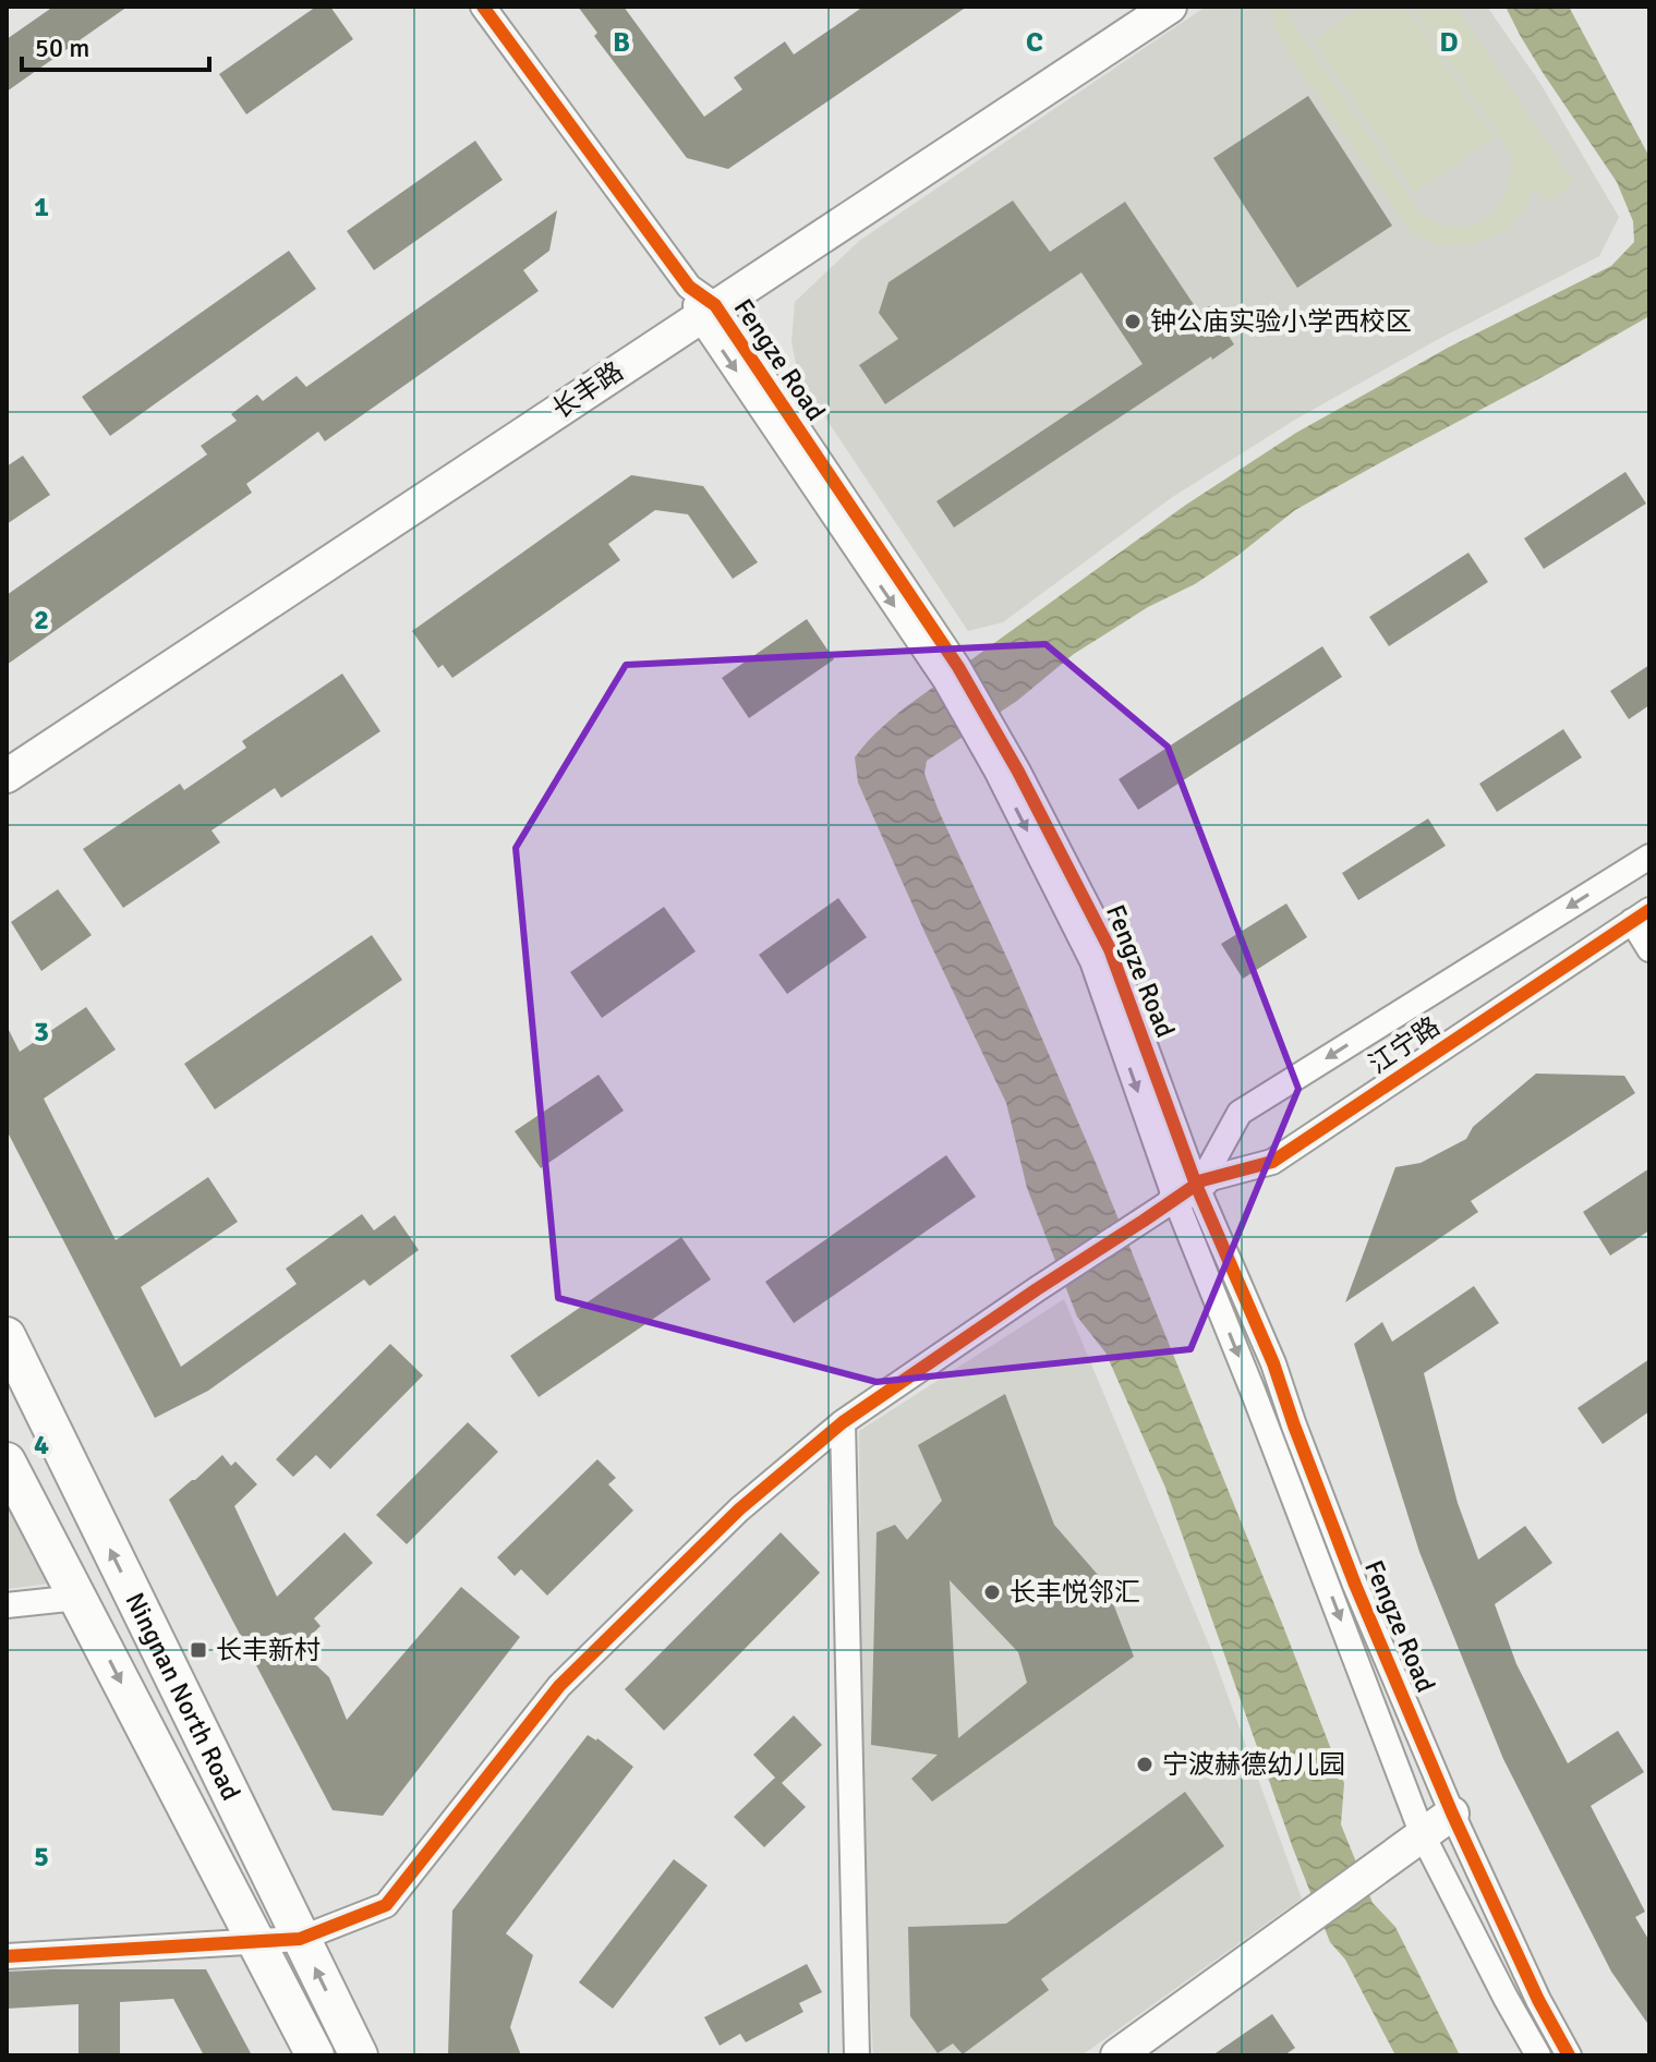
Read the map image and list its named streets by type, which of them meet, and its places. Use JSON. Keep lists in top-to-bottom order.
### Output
{
  "streets": {
    "main road": ["Ningnan North Road"],
    "street": ["Fengze Road", "长丰路", "江宁路"]
  },
  "crossings": [
    ["Fengze Road", "长丰路"],
    ["Fengze Road", "江宁路"]
  ],
  "places": {
    "other": ["钟公庙实验小学西校区", "长丰悦邻汇", "宁波赫德幼儿园"],
    "transit": ["长丰新村"]
  },
  "scale_bar": "50 m",
  "grid": {
    "columns": ["B", "C", "D"],
    "rows": [
      "1",
      "2",
      "3",
      "4",
      "5"
    ]
  }
}
